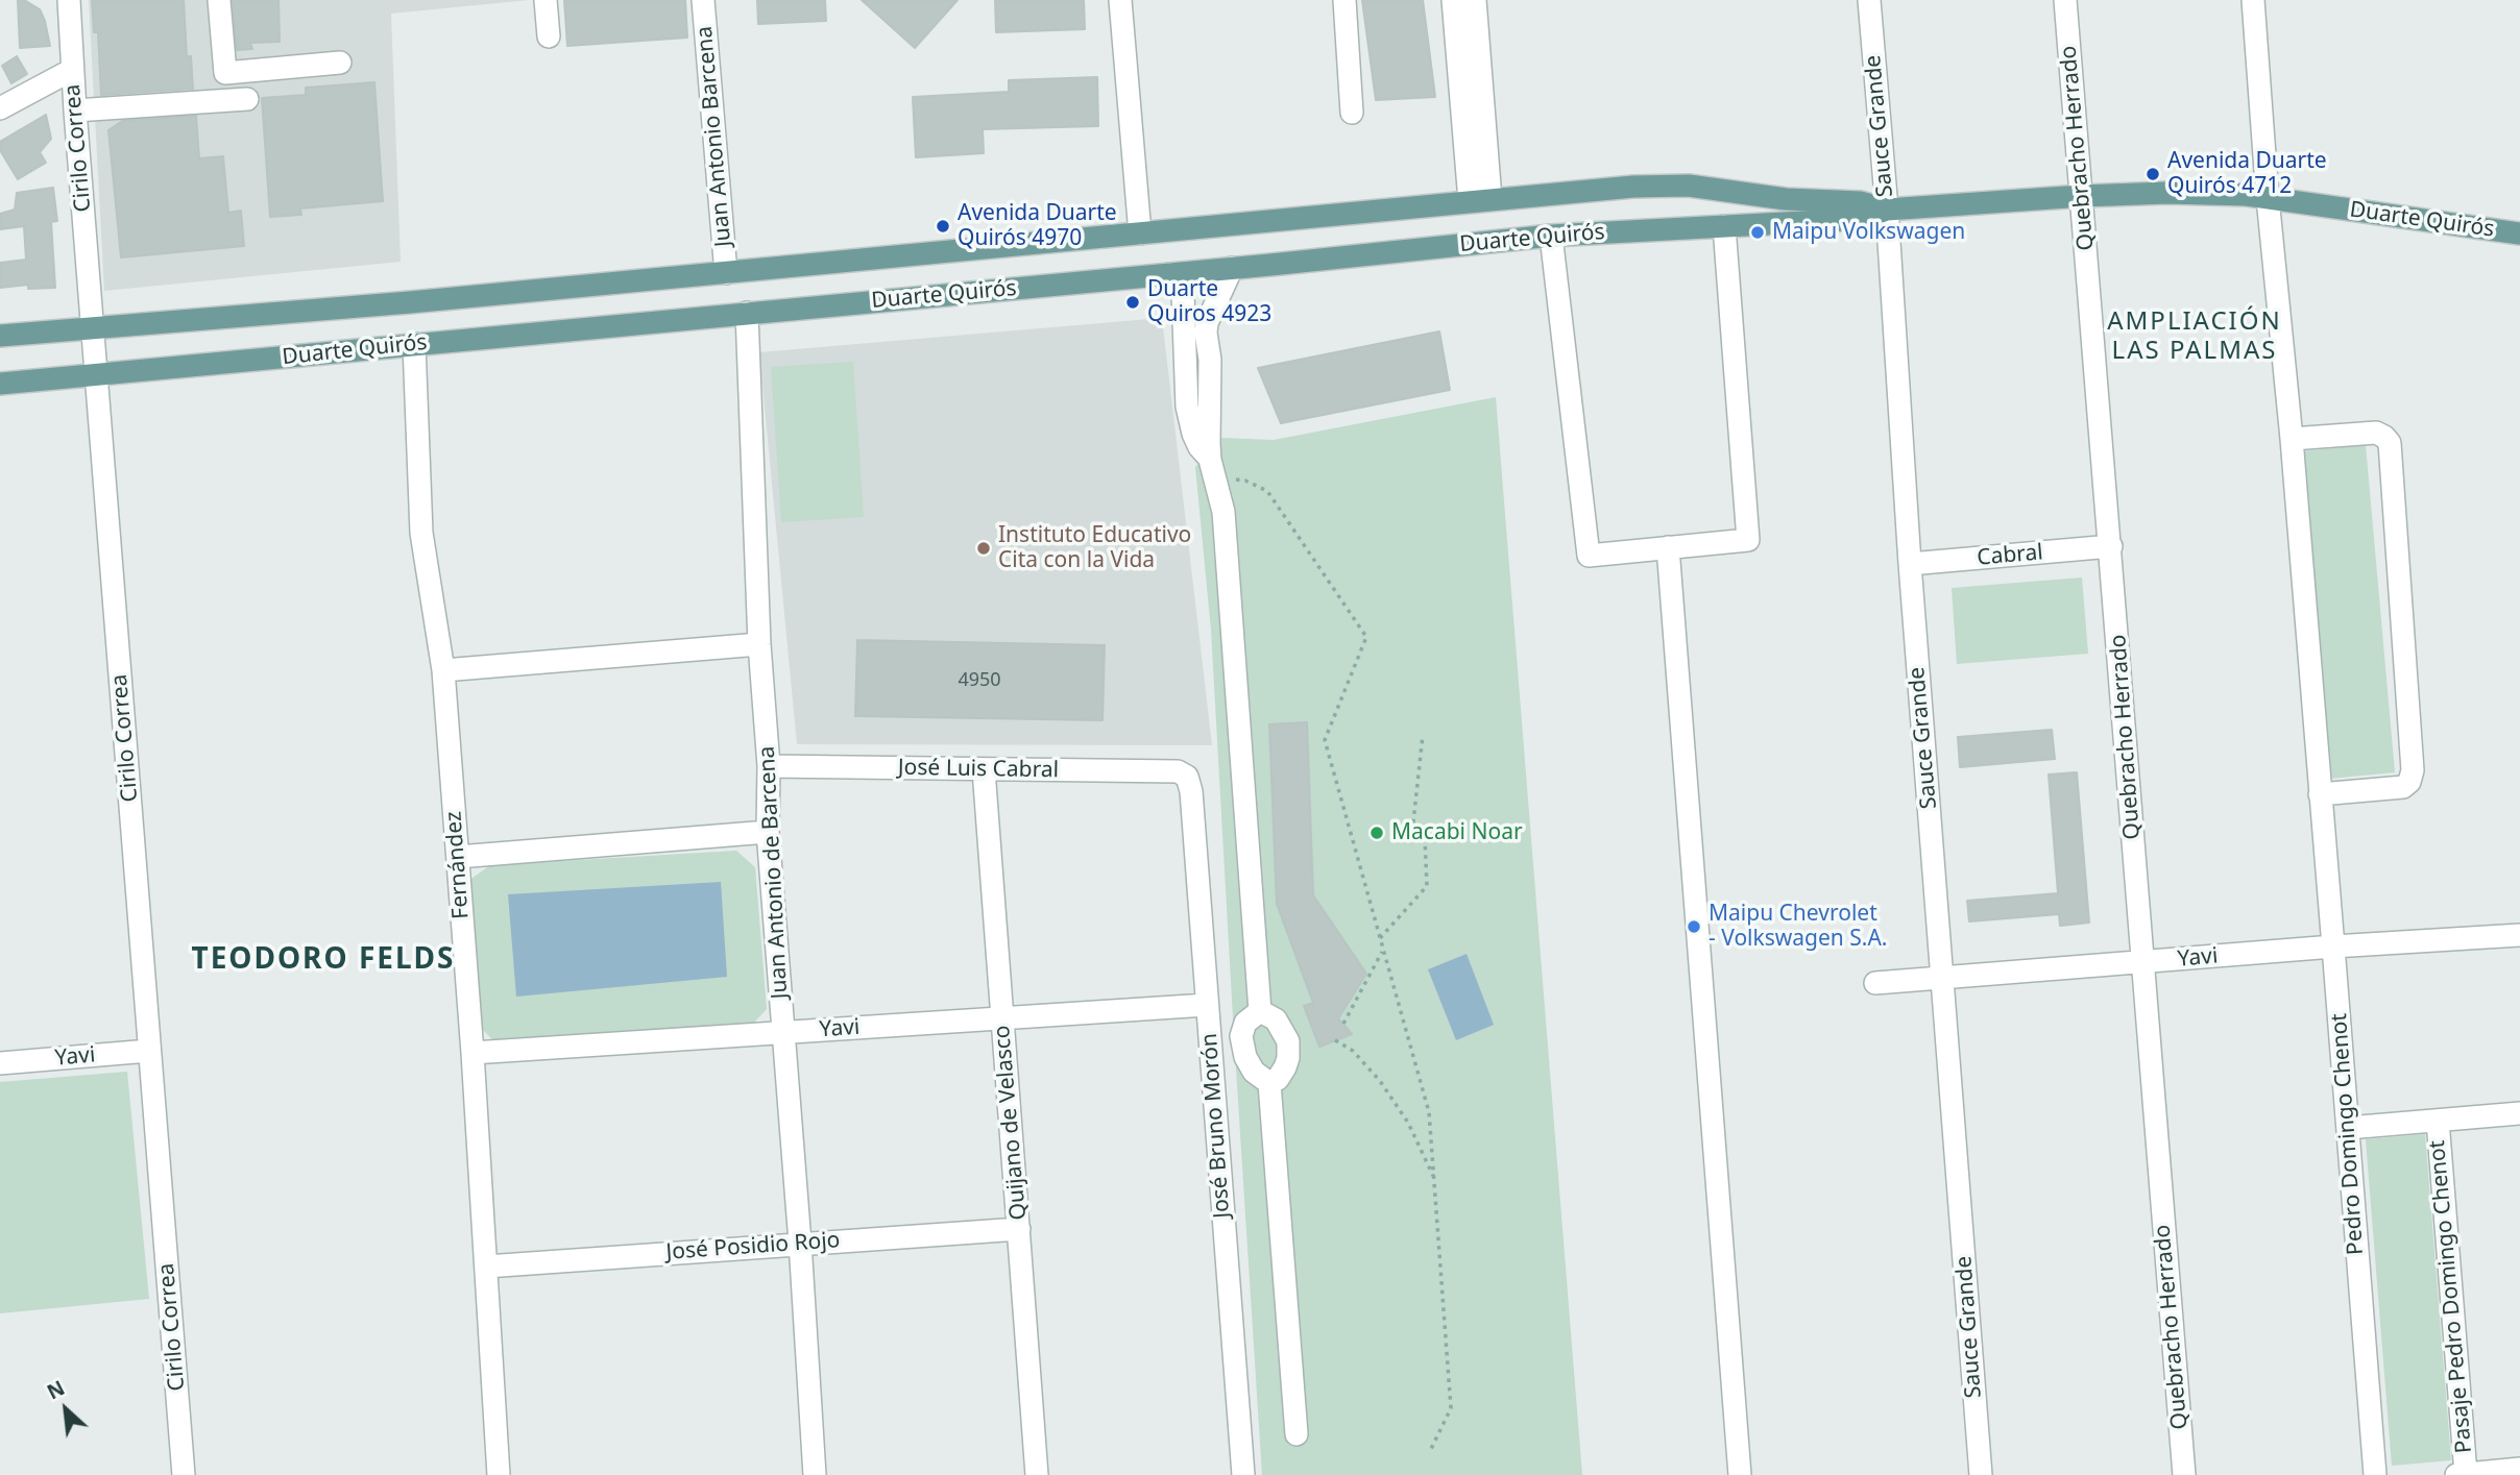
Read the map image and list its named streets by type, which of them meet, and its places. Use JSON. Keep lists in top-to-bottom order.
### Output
{
  "streets": {
    "main road": ["Duarte Quirós"],
    "street": [
      "Sauce Grande",
      "Juan Antonio Barcena",
      "Cirilo Correa",
      "Quebracho Herrado",
      "Cabral",
      "José Luis Cabral",
      "Fernández",
      "Juan Antonio de Barcena",
      "Yavi",
      "Quijano de Velasco",
      "José Bruno Morón",
      "Pedro Domingo Chenot",
      "José Posidio Rojo",
      "Pasaje Pedro Domingo Chenot"
    ]
  },
  "crossings": [
    ["Sauce Grande", "Duarte Quirós"],
    ["Sauce Grande", "Cabral"],
    ["Sauce Grande", "Yavi"],
    ["Juan Antonio Barcena", "Duarte Quirós"],
    ["Cirilo Correa", "Duarte Quirós"],
    ["Cirilo Correa", "Yavi"],
    ["Quebracho Herrado", "Duarte Quirós"],
    ["Quebracho Herrado", "Cabral"],
    ["Quebracho Herrado", "Yavi"],
    ["Duarte Quirós", "Fernández"],
    ["Duarte Quirós", "Juan Antonio de Barcena"],
    ["Duarte Quirós", "Pedro Domingo Chenot"],
    ["José Luis Cabral", "Juan Antonio de Barcena"],
    ["José Luis Cabral", "Quijano de Velasco"],
    ["José Luis Cabral", "José Bruno Morón"],
    ["Fernández", "Yavi"],
    ["Fernández", "José Posidio Rojo"],
    ["Juan Antonio de Barcena", "Yavi"],
    ["Juan Antonio de Barcena", "José Posidio Rojo"],
    ["Yavi", "Quijano de Velasco"],
    ["Yavi", "José Bruno Morón"],
    ["Yavi", "Pedro Domingo Chenot"],
    ["Quijano de Velasco", "José Posidio Rojo"]
  ],
  "districts": ["AMPLIACIÓN LAS PALMAS", "TEODORO FELDS"],
  "places": [
    "Avenida Duarte Quirós 4712",
    "Avenida Duarte Quirós 4970",
    "Maipu Volkswagen",
    "Duarte Quiros 4923",
    "Instituto Educativo Cita con la Vida",
    "Macabi Noar",
    "Maipu Chevrolet - Volkswagen S.A."
  ],
  "house_numbers": ["4950"],
  "north": "top left"
}
